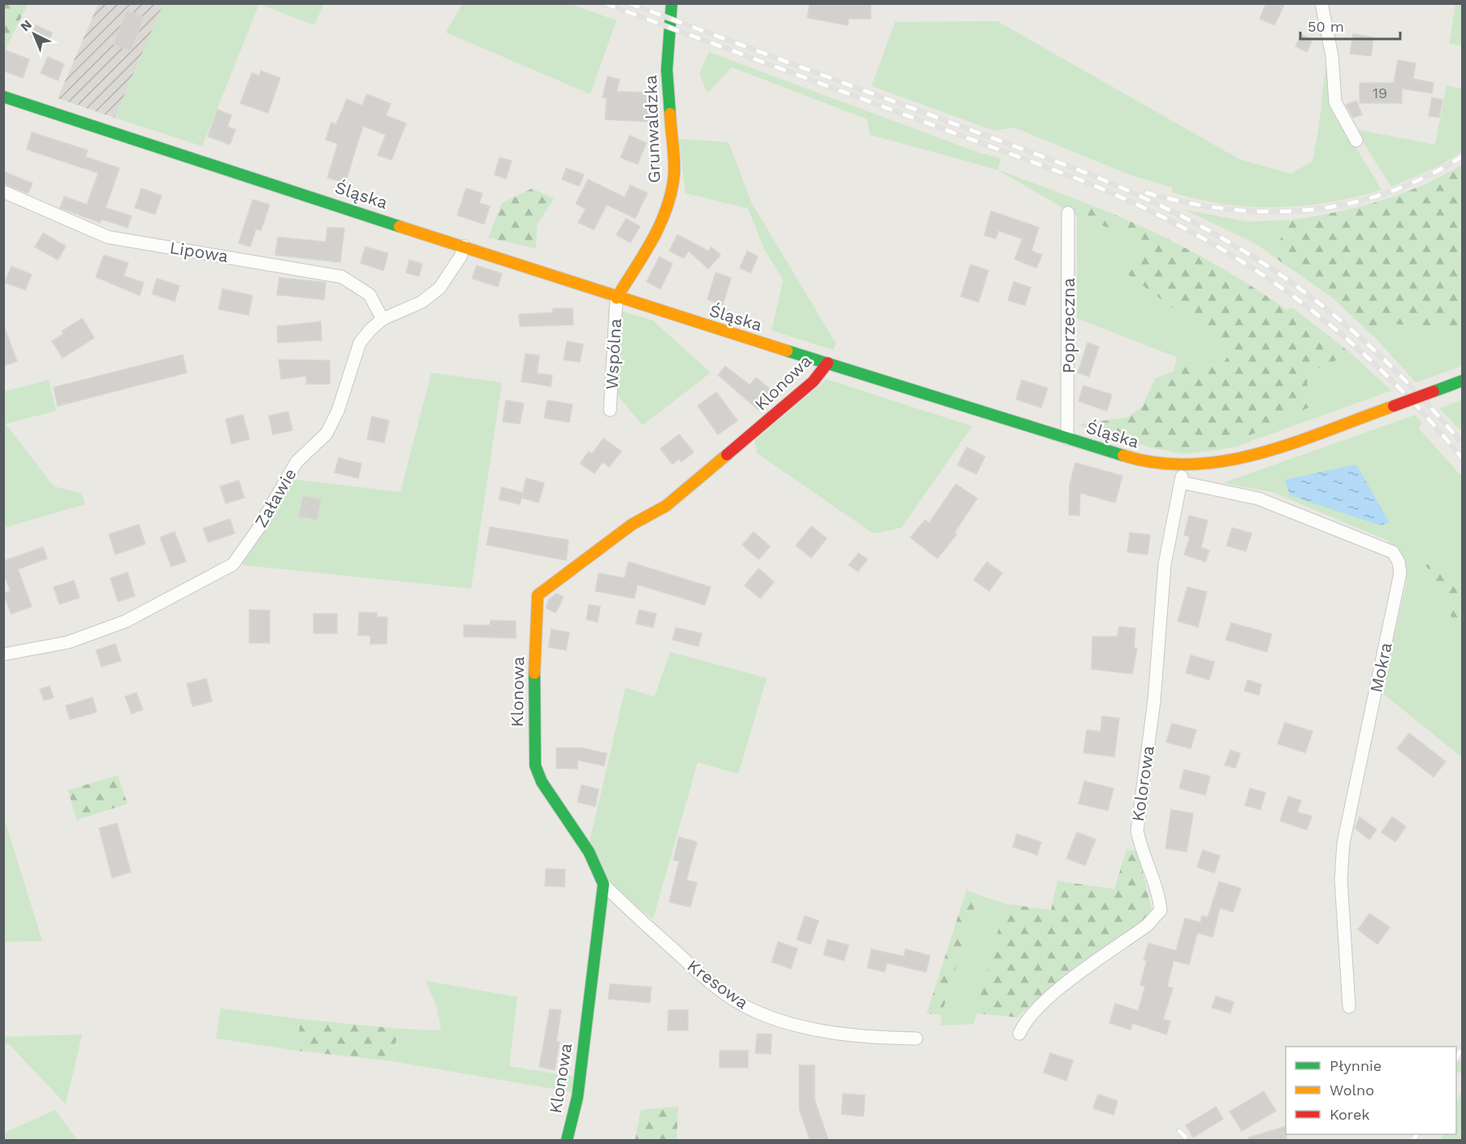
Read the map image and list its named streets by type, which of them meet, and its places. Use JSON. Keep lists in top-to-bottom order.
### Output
{
  "streets": {
    "main road": ["Grunwaldzka", "Śląska", "Klonowa"],
    "street": [
      "Lipowa",
      "Poprzeczna",
      "Wspólna",
      "Załawie",
      "Mokra",
      "Kolorowa",
      "Kresowa"
    ]
  },
  "crossings": [
    ["Grunwaldzka", "Śląska"],
    ["Grunwaldzka", "Wspólna"],
    ["Śląska", "Poprzeczna"],
    ["Śląska", "Wspólna"],
    ["Śląska", "Klonowa"],
    ["Śląska", "Załawie"],
    ["Śląska", "Kolorowa"],
    ["Lipowa", "Załawie"],
    ["Klonowa", "Kresowa"],
    ["Mokra", "Kolorowa"]
  ],
  "house_numbers": ["19"],
  "legend": ["Płynnie", "Wolno", "Korek"],
  "scale_bar": "50 m",
  "north": "top left"
}
